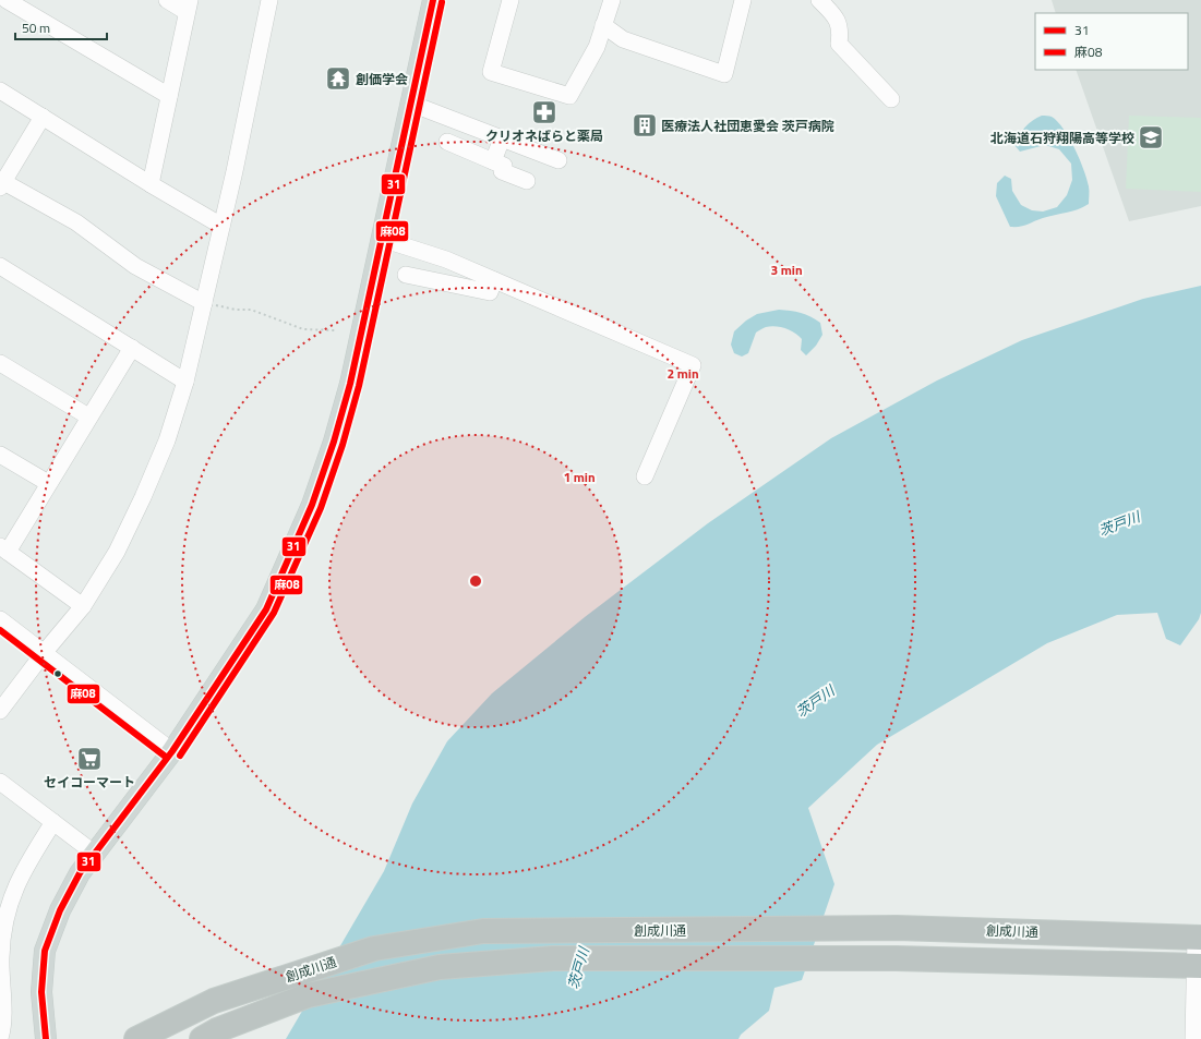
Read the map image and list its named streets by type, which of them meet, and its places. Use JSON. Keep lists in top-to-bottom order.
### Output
{
  "streets": {
    "highway": ["創成川通"]
  },
  "water": ["茨戸川"],
  "places": {
    "temple": ["創価学会"],
    "pharmacy": ["クリオネばらと薬局"],
    "building": ["医療法人社団恵愛会 茨戸病院"],
    "school or university": ["北海道石狩翔陽高等学校"],
    "supermarket": ["セイコーマート"]
  },
  "lines": ["transit line 31", "transit line 麻08"],
  "legend": ["31", "麻08"],
  "scale_bar": "50 m",
  "rings": ["3 min", "2 min", "1 min"]
}
